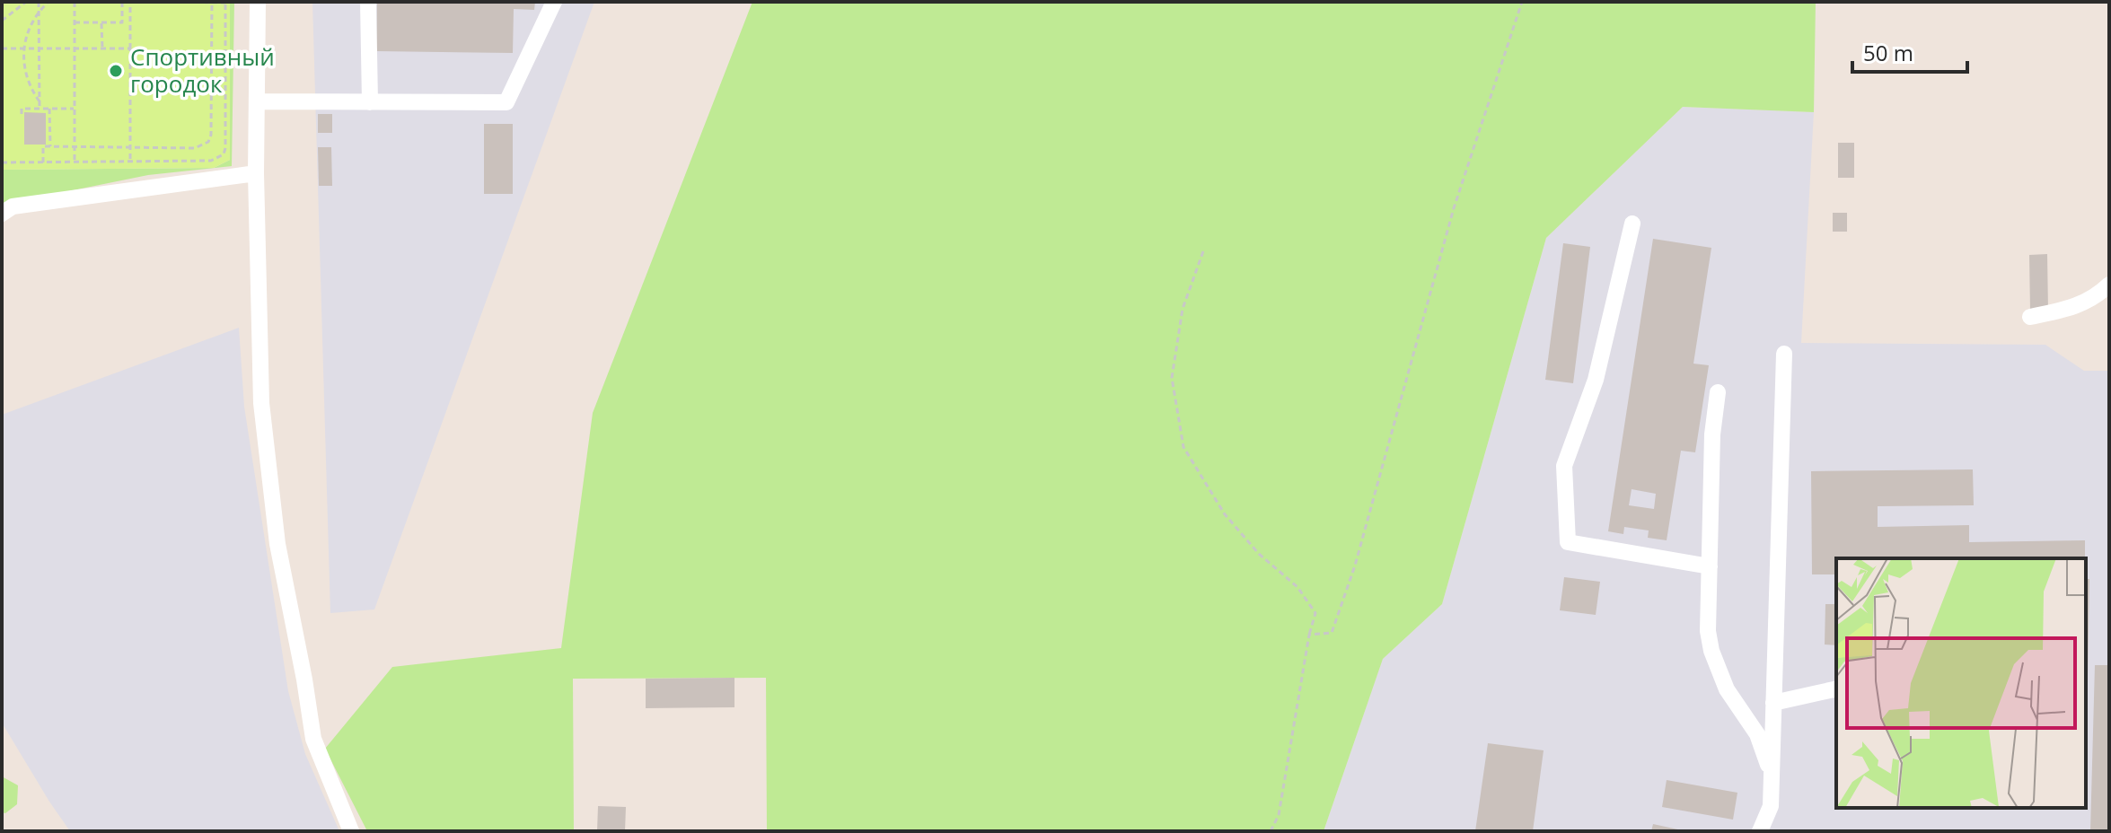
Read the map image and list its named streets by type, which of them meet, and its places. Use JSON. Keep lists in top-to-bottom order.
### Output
{
  "places": ["Спортивный городок"],
  "scale_bar": "50 m"
}
